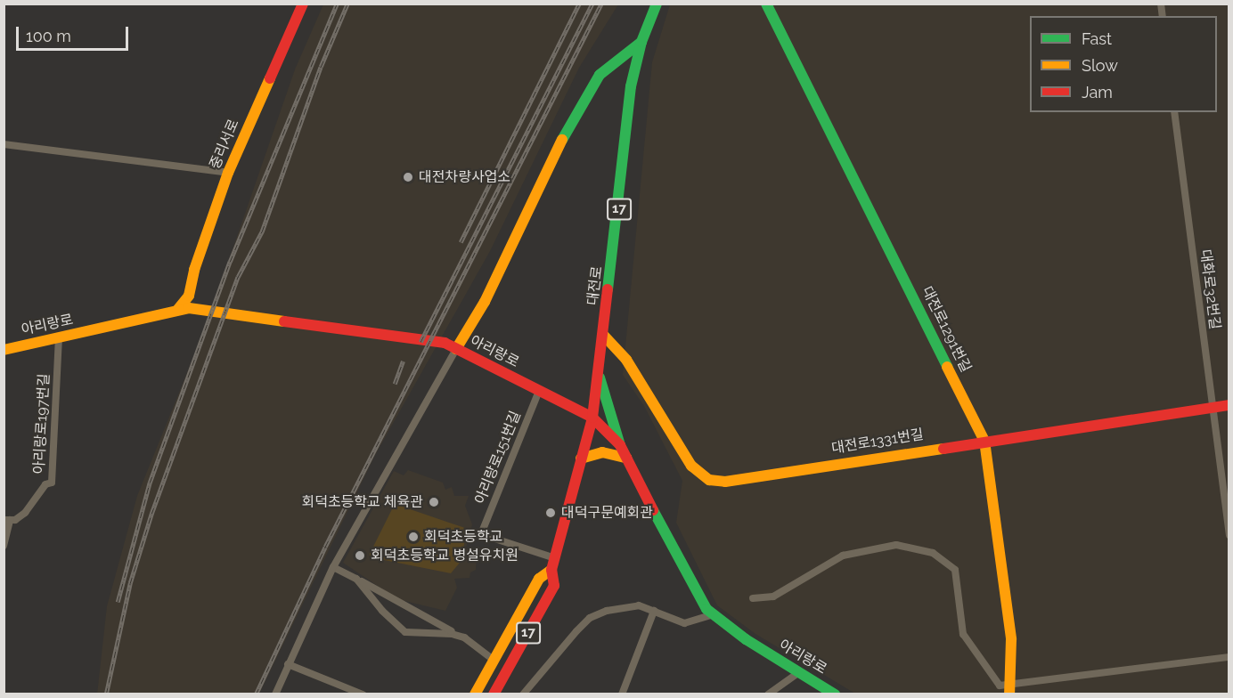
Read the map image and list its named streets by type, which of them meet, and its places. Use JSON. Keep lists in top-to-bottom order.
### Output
{
  "streets": {
    "main road": [
      "중리서로",
      "17",
      "대전로",
      "아리랑로",
      "대전로1291번길",
      "대전로1331번길"
    ],
    "street": ["대화로32번길", "아리랑로197번길", "아리랑로151번길"]
  },
  "crossings": [
    ["중리서로", "아리랑로"],
    ["대전로", "아리랑로"],
    ["대전로", "대전로1331번길"],
    ["대전로", "아리랑로151번길"],
    ["대화로32번길", "대전로1331번길"],
    ["아리랑로", "아리랑로197번길"],
    ["아리랑로", "아리랑로151번길"],
    ["대전로1291번길", "대전로1331번길"]
  ],
  "places": [
    "대전차량사업소",
    "회덕초등학교 체육관",
    "대덕구문예회관",
    "회덕초등학교",
    "회덕초등학교 병설유치원"
  ],
  "legend": ["Fast", "Slow", "Jam"],
  "scale_bar": "100 m"
}
